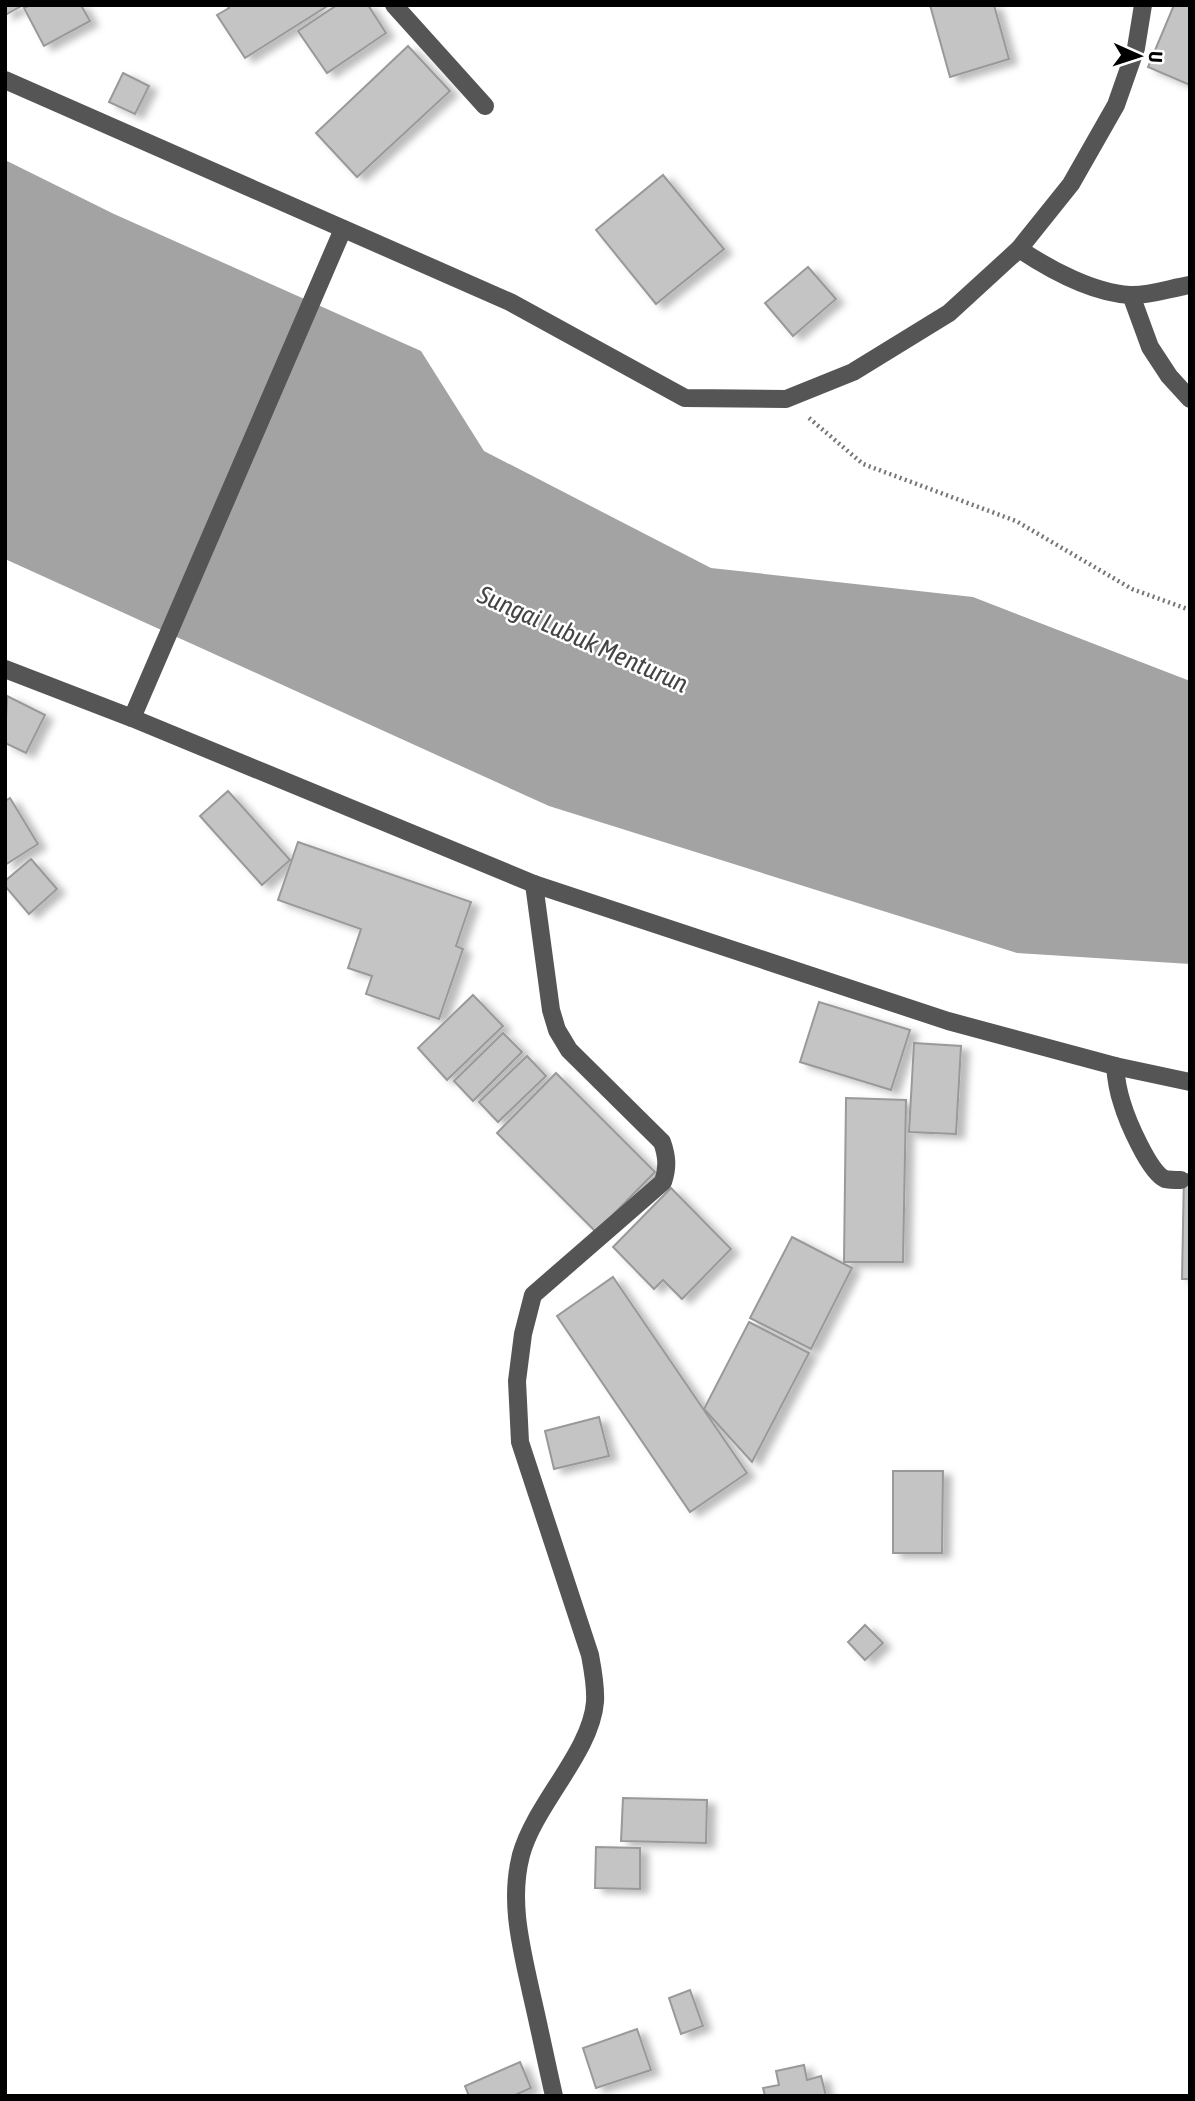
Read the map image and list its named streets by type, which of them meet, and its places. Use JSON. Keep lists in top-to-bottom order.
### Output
{
  "water": ["Sungai Lubuk Menturun"],
  "north": "right"
}
